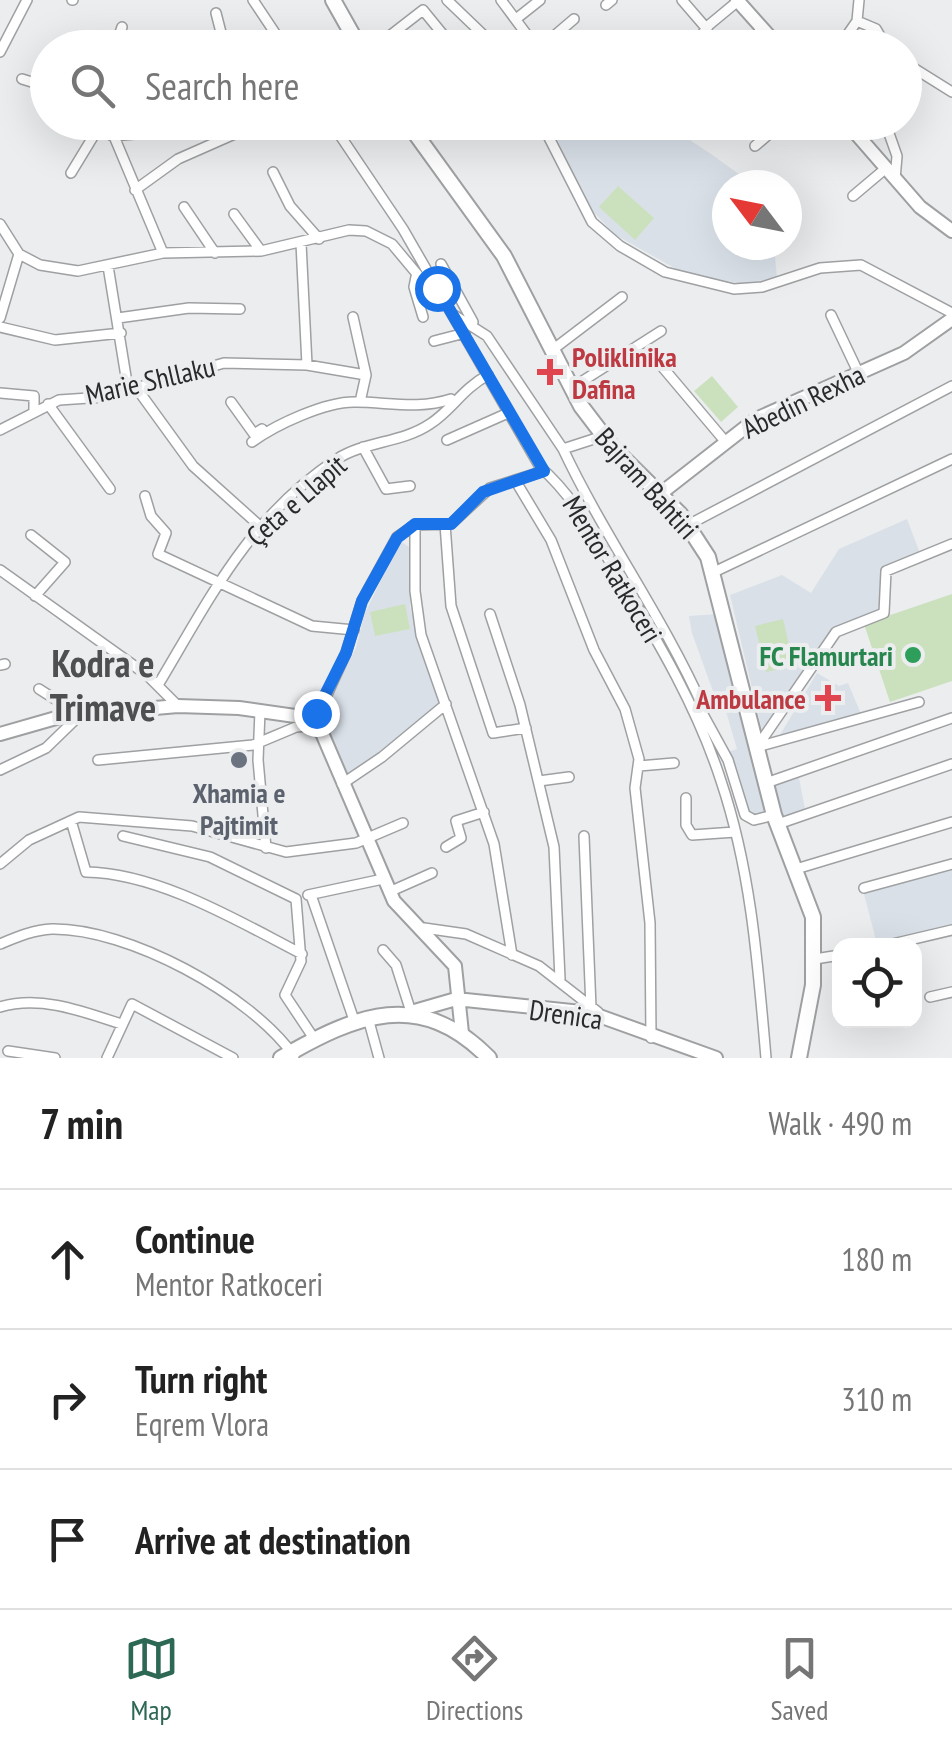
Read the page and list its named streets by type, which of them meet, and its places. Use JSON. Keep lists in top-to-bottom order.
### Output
{
  "streets": {
    "main road": ["Bajram Bahtiri"],
    "street": [
      "Marie Shllaku",
      "Abedin Rexha",
      "Çeta e Llapit",
      "Mentor Ratkoceri",
      "Drenica"
    ]
  },
  "crossings": [
    ["Abedin Rexha", "Bajram Bahtiri"],
    ["Çeta e Llapit", "Mentor Ratkoceri"]
  ],
  "districts": ["Kodra e Trimave"],
  "places": {
    "health": ["Poliklinika Dafina", "Ambulance"],
    "other": ["FC Flamurtari", "Xhamia e Pajtimit"]
  },
  "north": "top left",
  "page": {
    "search": "Search here",
    "heading": ["7 min", "Walk · 490 m"],
    "list": [
      ["Continue", "Mentor Ratkoceri", "180 m"],
      ["Turn right", "Eqrem Vlora", "310 m"],
      "Arrive at destination"
    ],
    "nav": ["Map", "Directions", "Saved"]
  }
}
